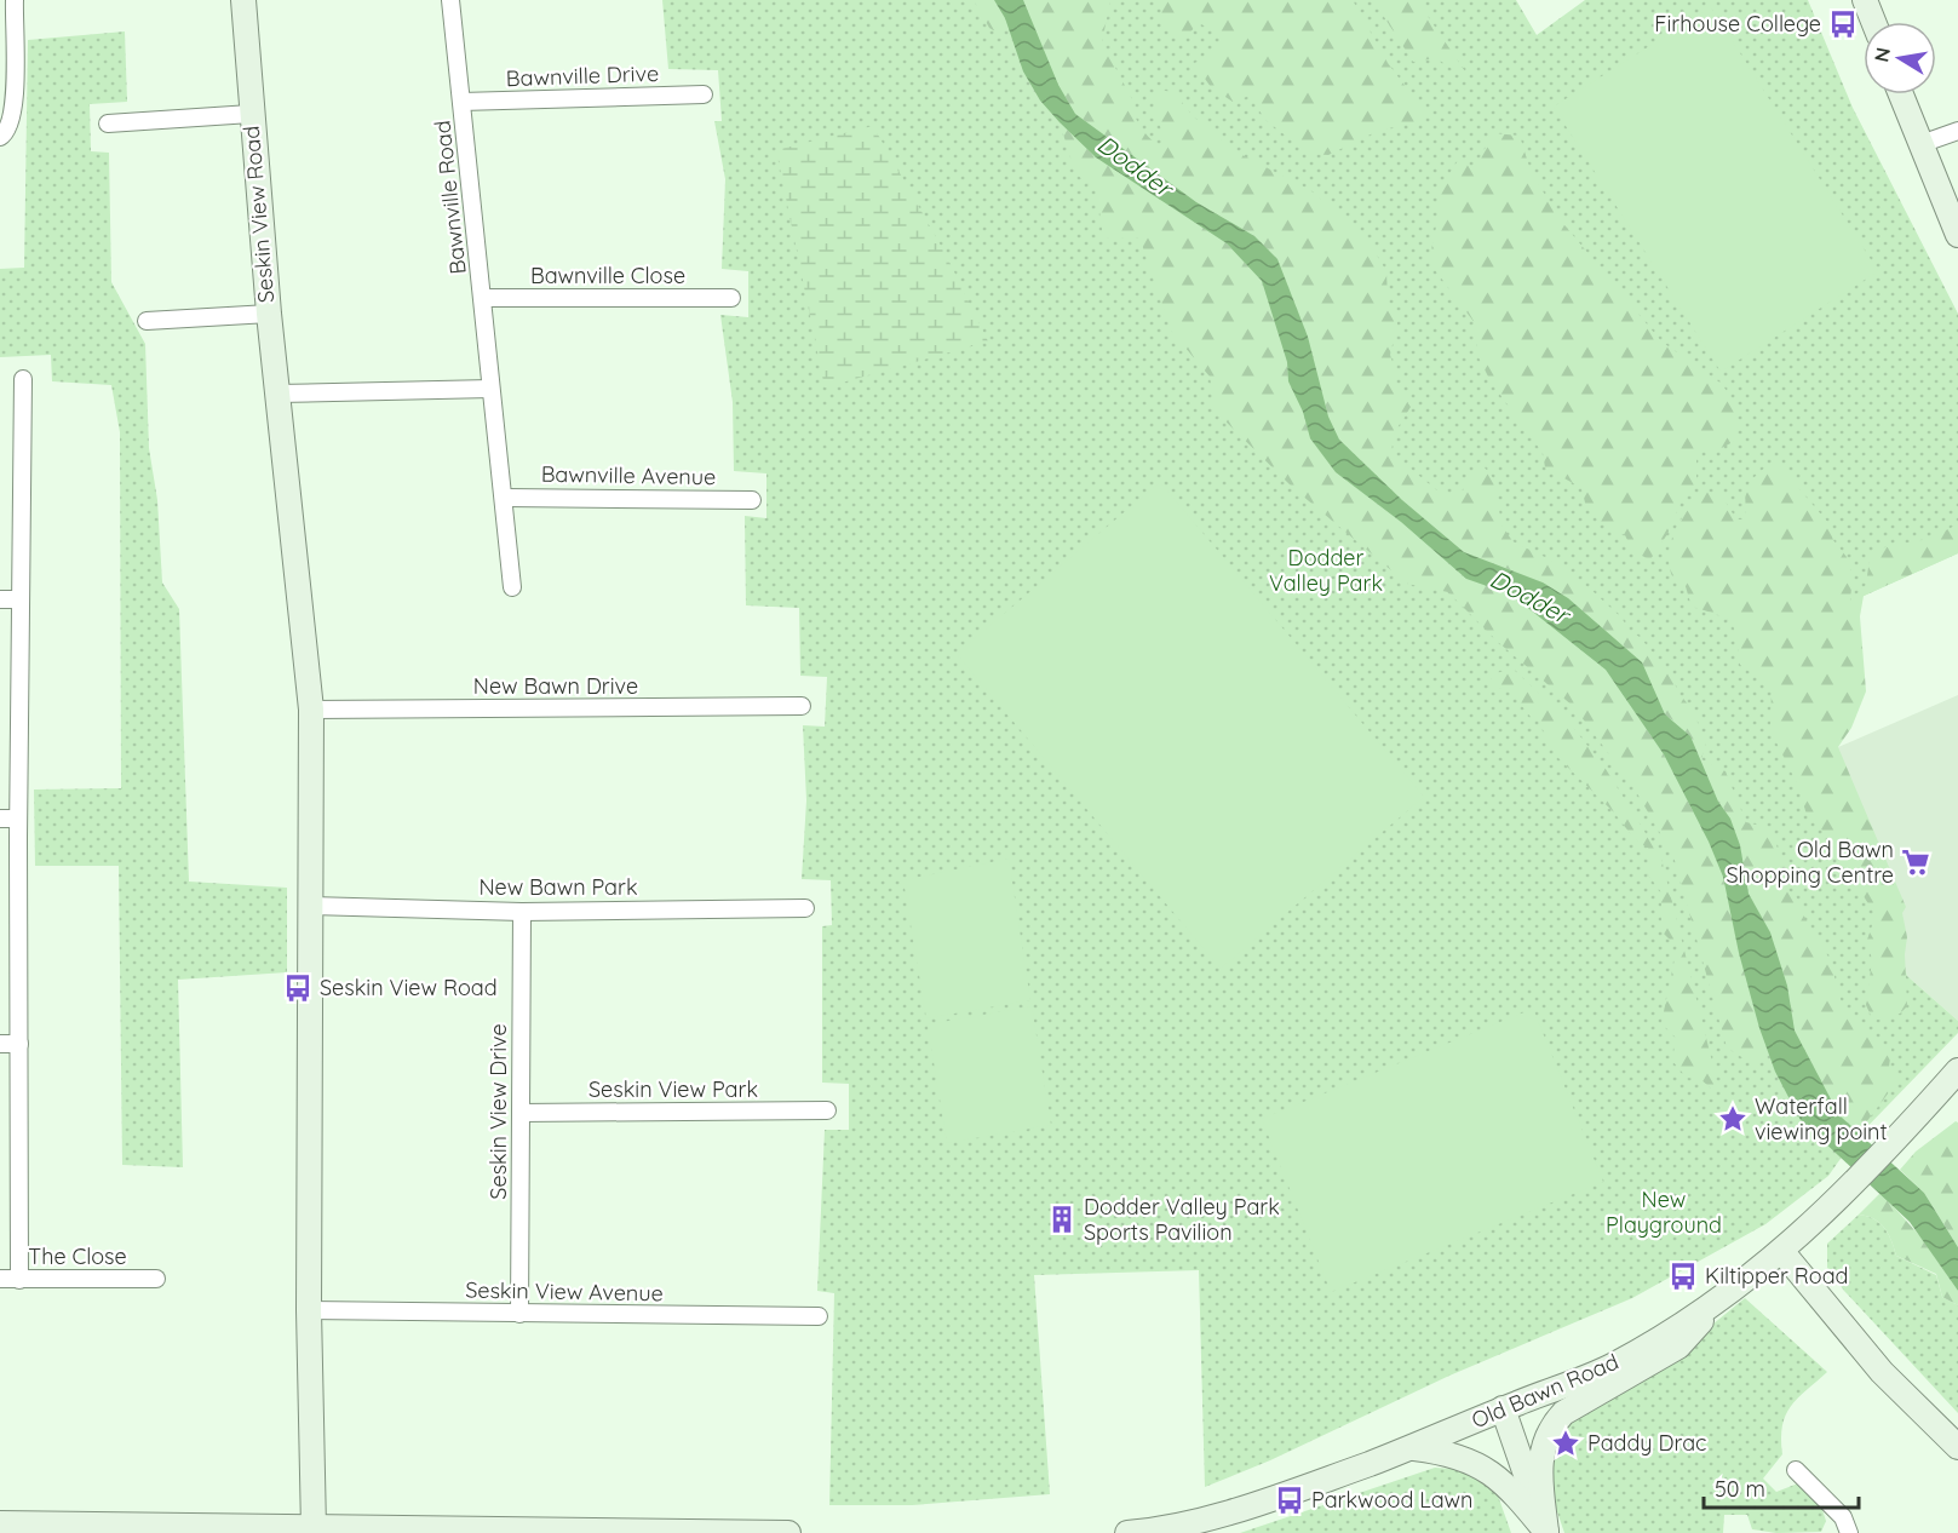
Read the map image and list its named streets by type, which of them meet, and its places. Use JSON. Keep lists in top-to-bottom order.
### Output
{
  "streets": {
    "main road": ["Seskin View Road", "Old Bawn Road"],
    "street": [
      "Bawnville Drive",
      "Bawnville Road",
      "Bawnville Close",
      "Bawnville Avenue",
      "New Bawn Drive",
      "New Bawn Park",
      "Seskin View Park",
      "Seskin View Drive",
      "The Close",
      "Seskin View Avenue"
    ]
  },
  "crossings": [
    ["Bawnville Drive", "Bawnville Road"],
    ["Bawnville Road", "Bawnville Close"],
    ["Bawnville Road", "Bawnville Avenue"],
    ["Seskin View Road", "New Bawn Drive"],
    ["Seskin View Road", "New Bawn Park"],
    ["Seskin View Road", "Seskin View Avenue"],
    ["New Bawn Park", "Seskin View Drive"],
    ["Seskin View Park", "Seskin View Drive"],
    ["Seskin View Drive", "Seskin View Avenue"]
  ],
  "water": ["Dodder"],
  "parks": ["Dodder Valley Park", "New Playground"],
  "places": {
    "bus stop": [
      "Firhouse College",
      "Seskin View Road",
      "Kiltipper Road",
      "Parkwood Lawn"
    ],
    "supermarket": ["Old Bawn Shopping Centre"],
    "place": ["Waterfall viewing point", "Paddy Drac"],
    "building": ["Dodder Valley Park Sports Pavilion"]
  },
  "scale_bar": "50 m",
  "north": "left"
}
